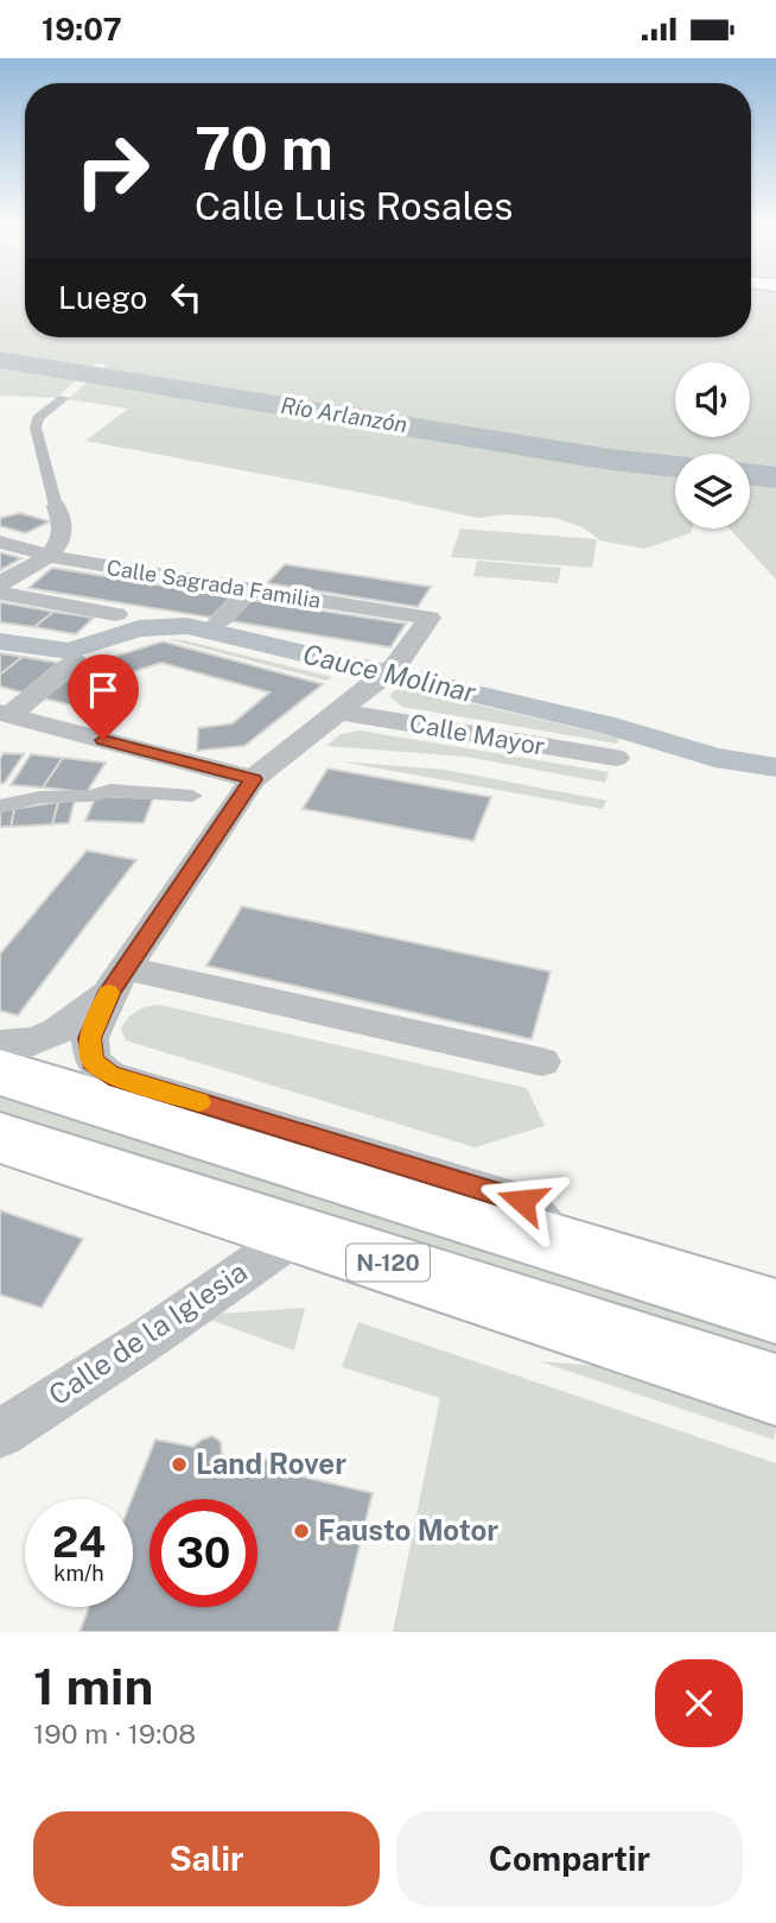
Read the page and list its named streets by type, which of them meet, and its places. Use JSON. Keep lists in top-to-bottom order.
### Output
{
  "streets": {
    "highway": ["N-120"],
    "street": ["Calle Sagrada Familia", "Calle Mayor", "Calle de la Iglesia"]
  },
  "crossings": [
    ["Calle Sagrada Familia", "Calle Mayor"],
    ["N-120", "Calle de la Iglesia"]
  ],
  "water": ["Río Arlanzón", "Cauce Molinar"],
  "places": ["Land Rover", "Fausto Motor"],
  "page": {
    "status": "19:07",
    "turn": ["70 m", "Calle Luis Rosales"],
    "then": "Luego",
    "speed": "24 km/h",
    "limit": "30",
    "heading": ["1 min", "190 m · 19:08"],
    "buttons": ["Salir", "Compartir"]
  }
}
